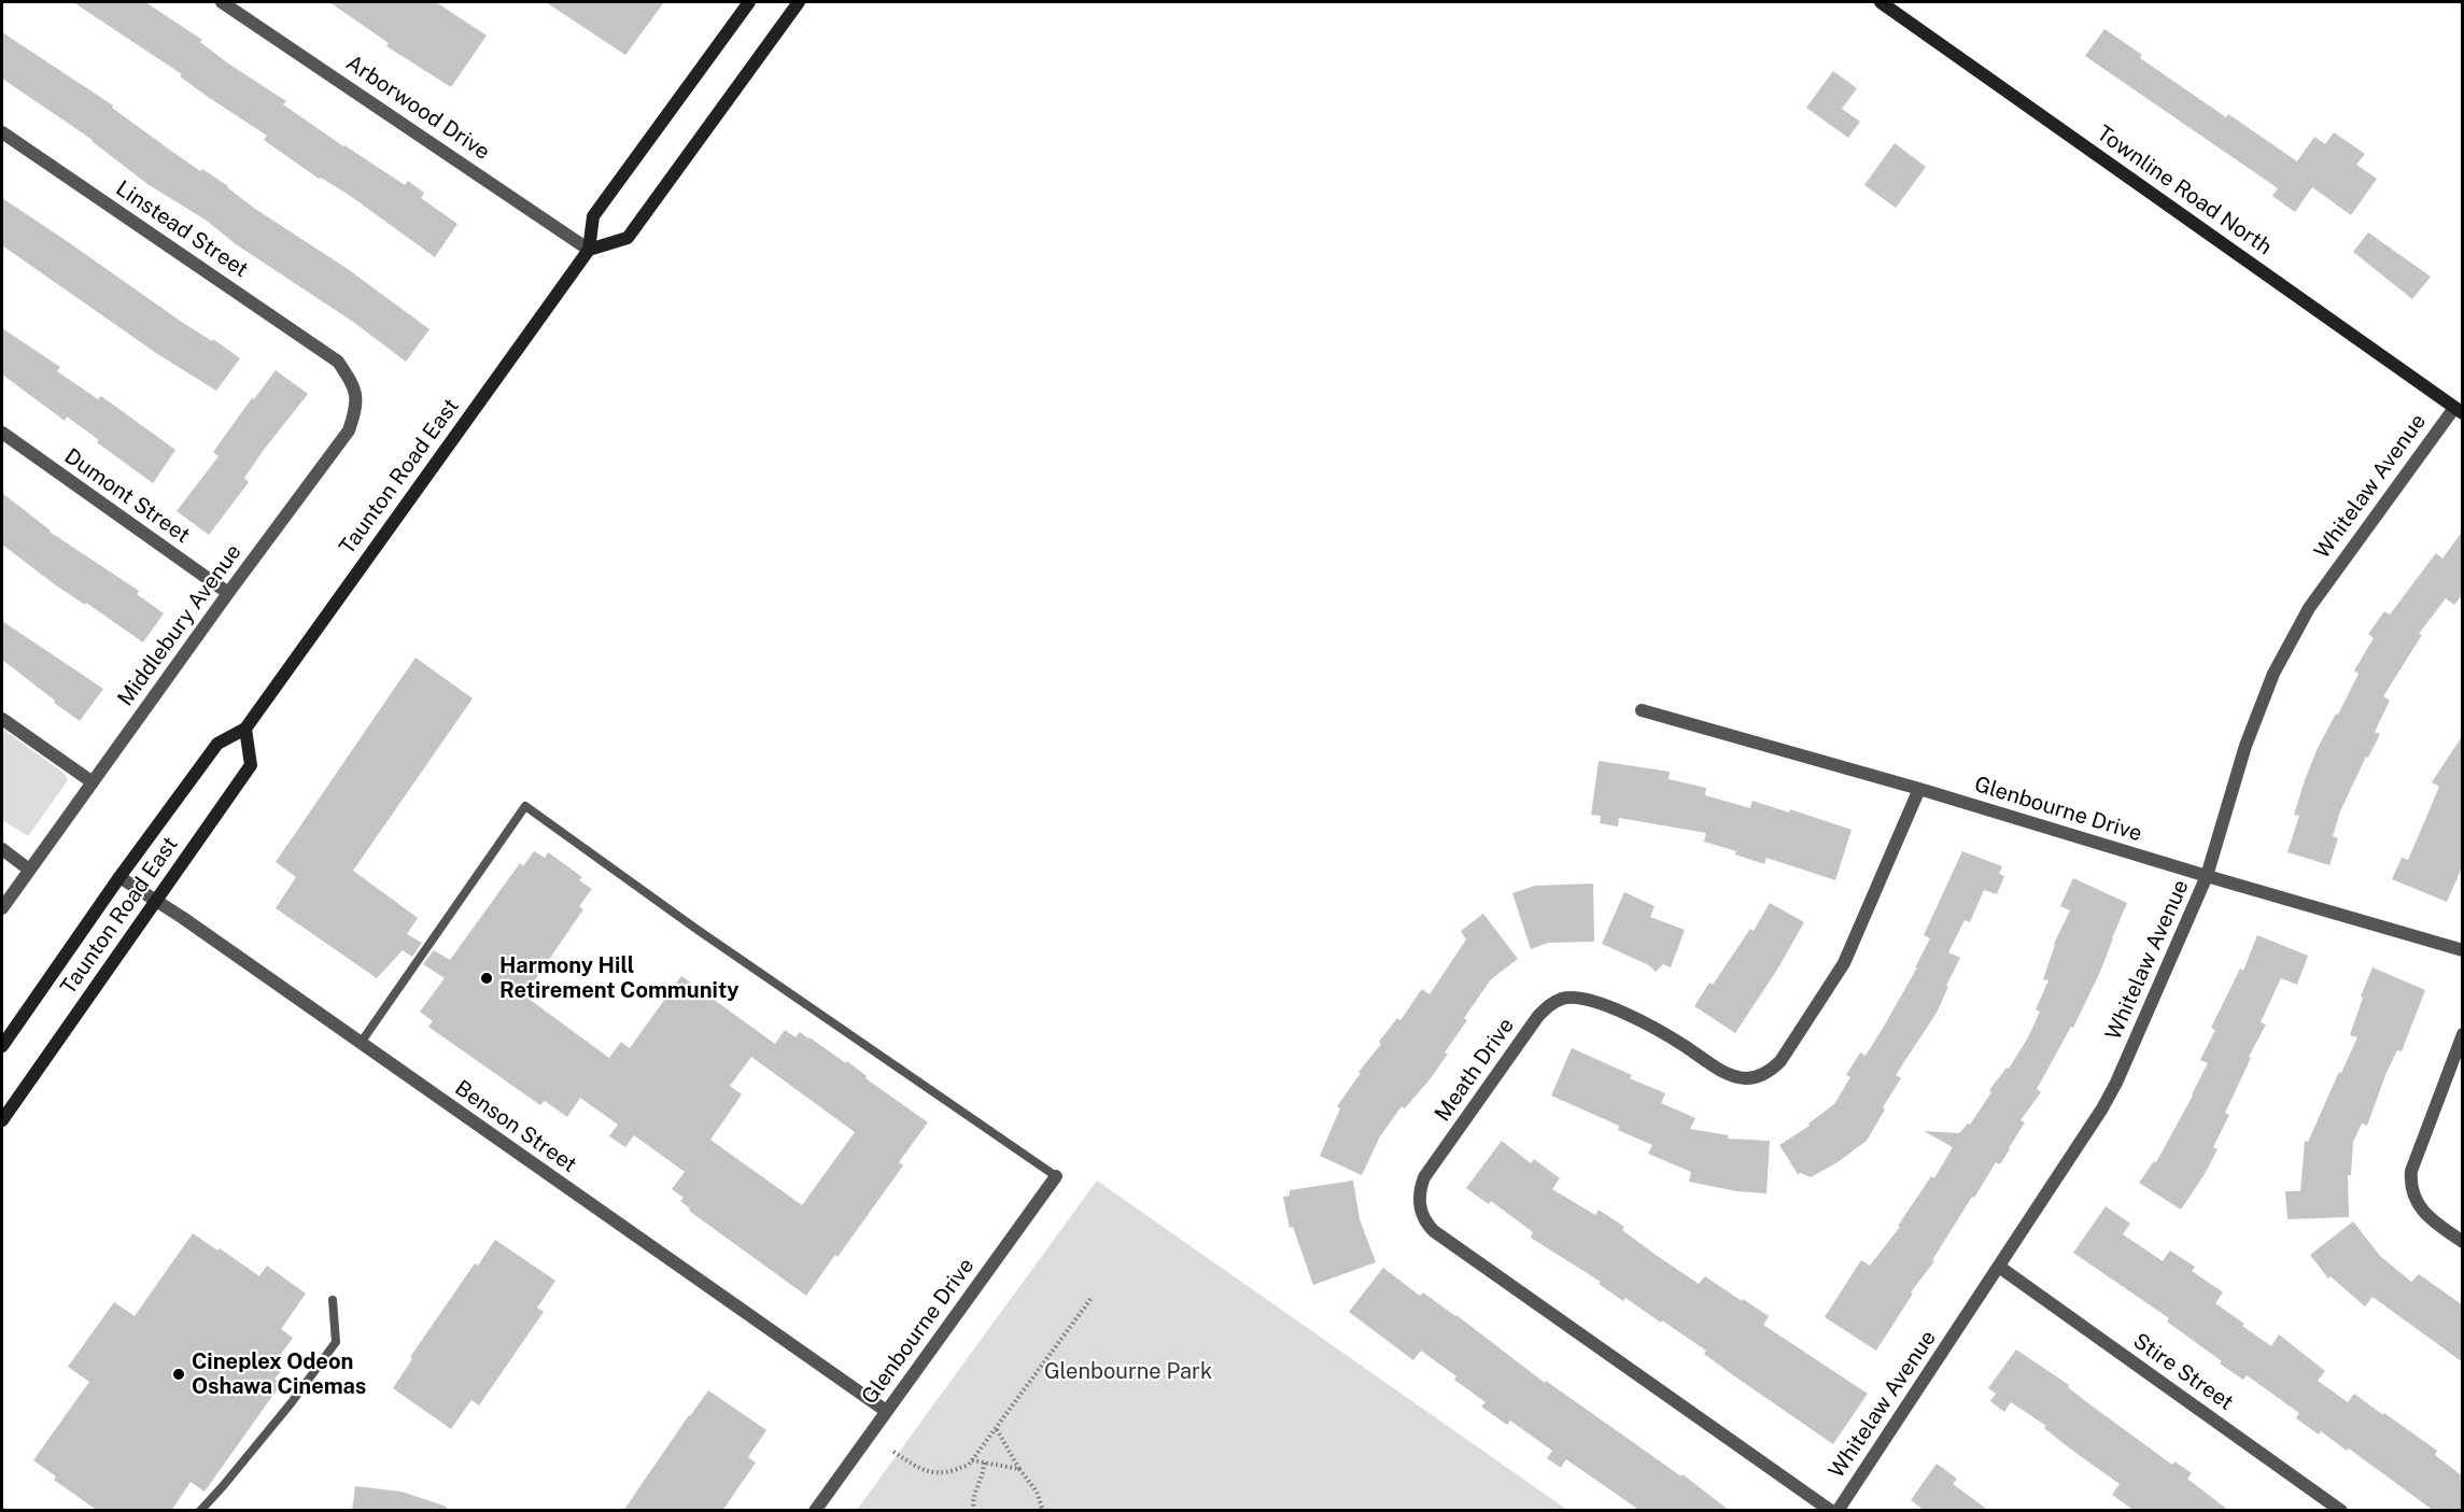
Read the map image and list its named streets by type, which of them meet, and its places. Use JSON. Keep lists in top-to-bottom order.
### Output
{
  "streets": {
    "main road": ["Townline Road North", "Taunton Road East"],
    "street": [
      "Arborwood Drive",
      "Linstead Street",
      "Whitelaw Avenue",
      "Dumont Street",
      "Middlebury Avenue",
      "Glenbourne Drive",
      "Meath Drive",
      "Benson Street",
      "Stire Street"
    ]
  },
  "crossings": [
    ["Arborwood Drive", "Taunton Road East"],
    ["Townline Road North", "Whitelaw Avenue"],
    ["Linstead Street", "Middlebury Avenue"],
    ["Taunton Road East", "Benson Street"],
    ["Whitelaw Avenue", "Glenbourne Drive"],
    ["Whitelaw Avenue", "Stire Street"],
    ["Dumont Street", "Middlebury Avenue"],
    ["Glenbourne Drive", "Meath Drive"],
    ["Glenbourne Drive", "Benson Street"]
  ],
  "parks": ["Glenbourne Park"],
  "places": ["Harmony Hill Retirement Community", "Cineplex Odeon Oshawa Cinemas"]
}
